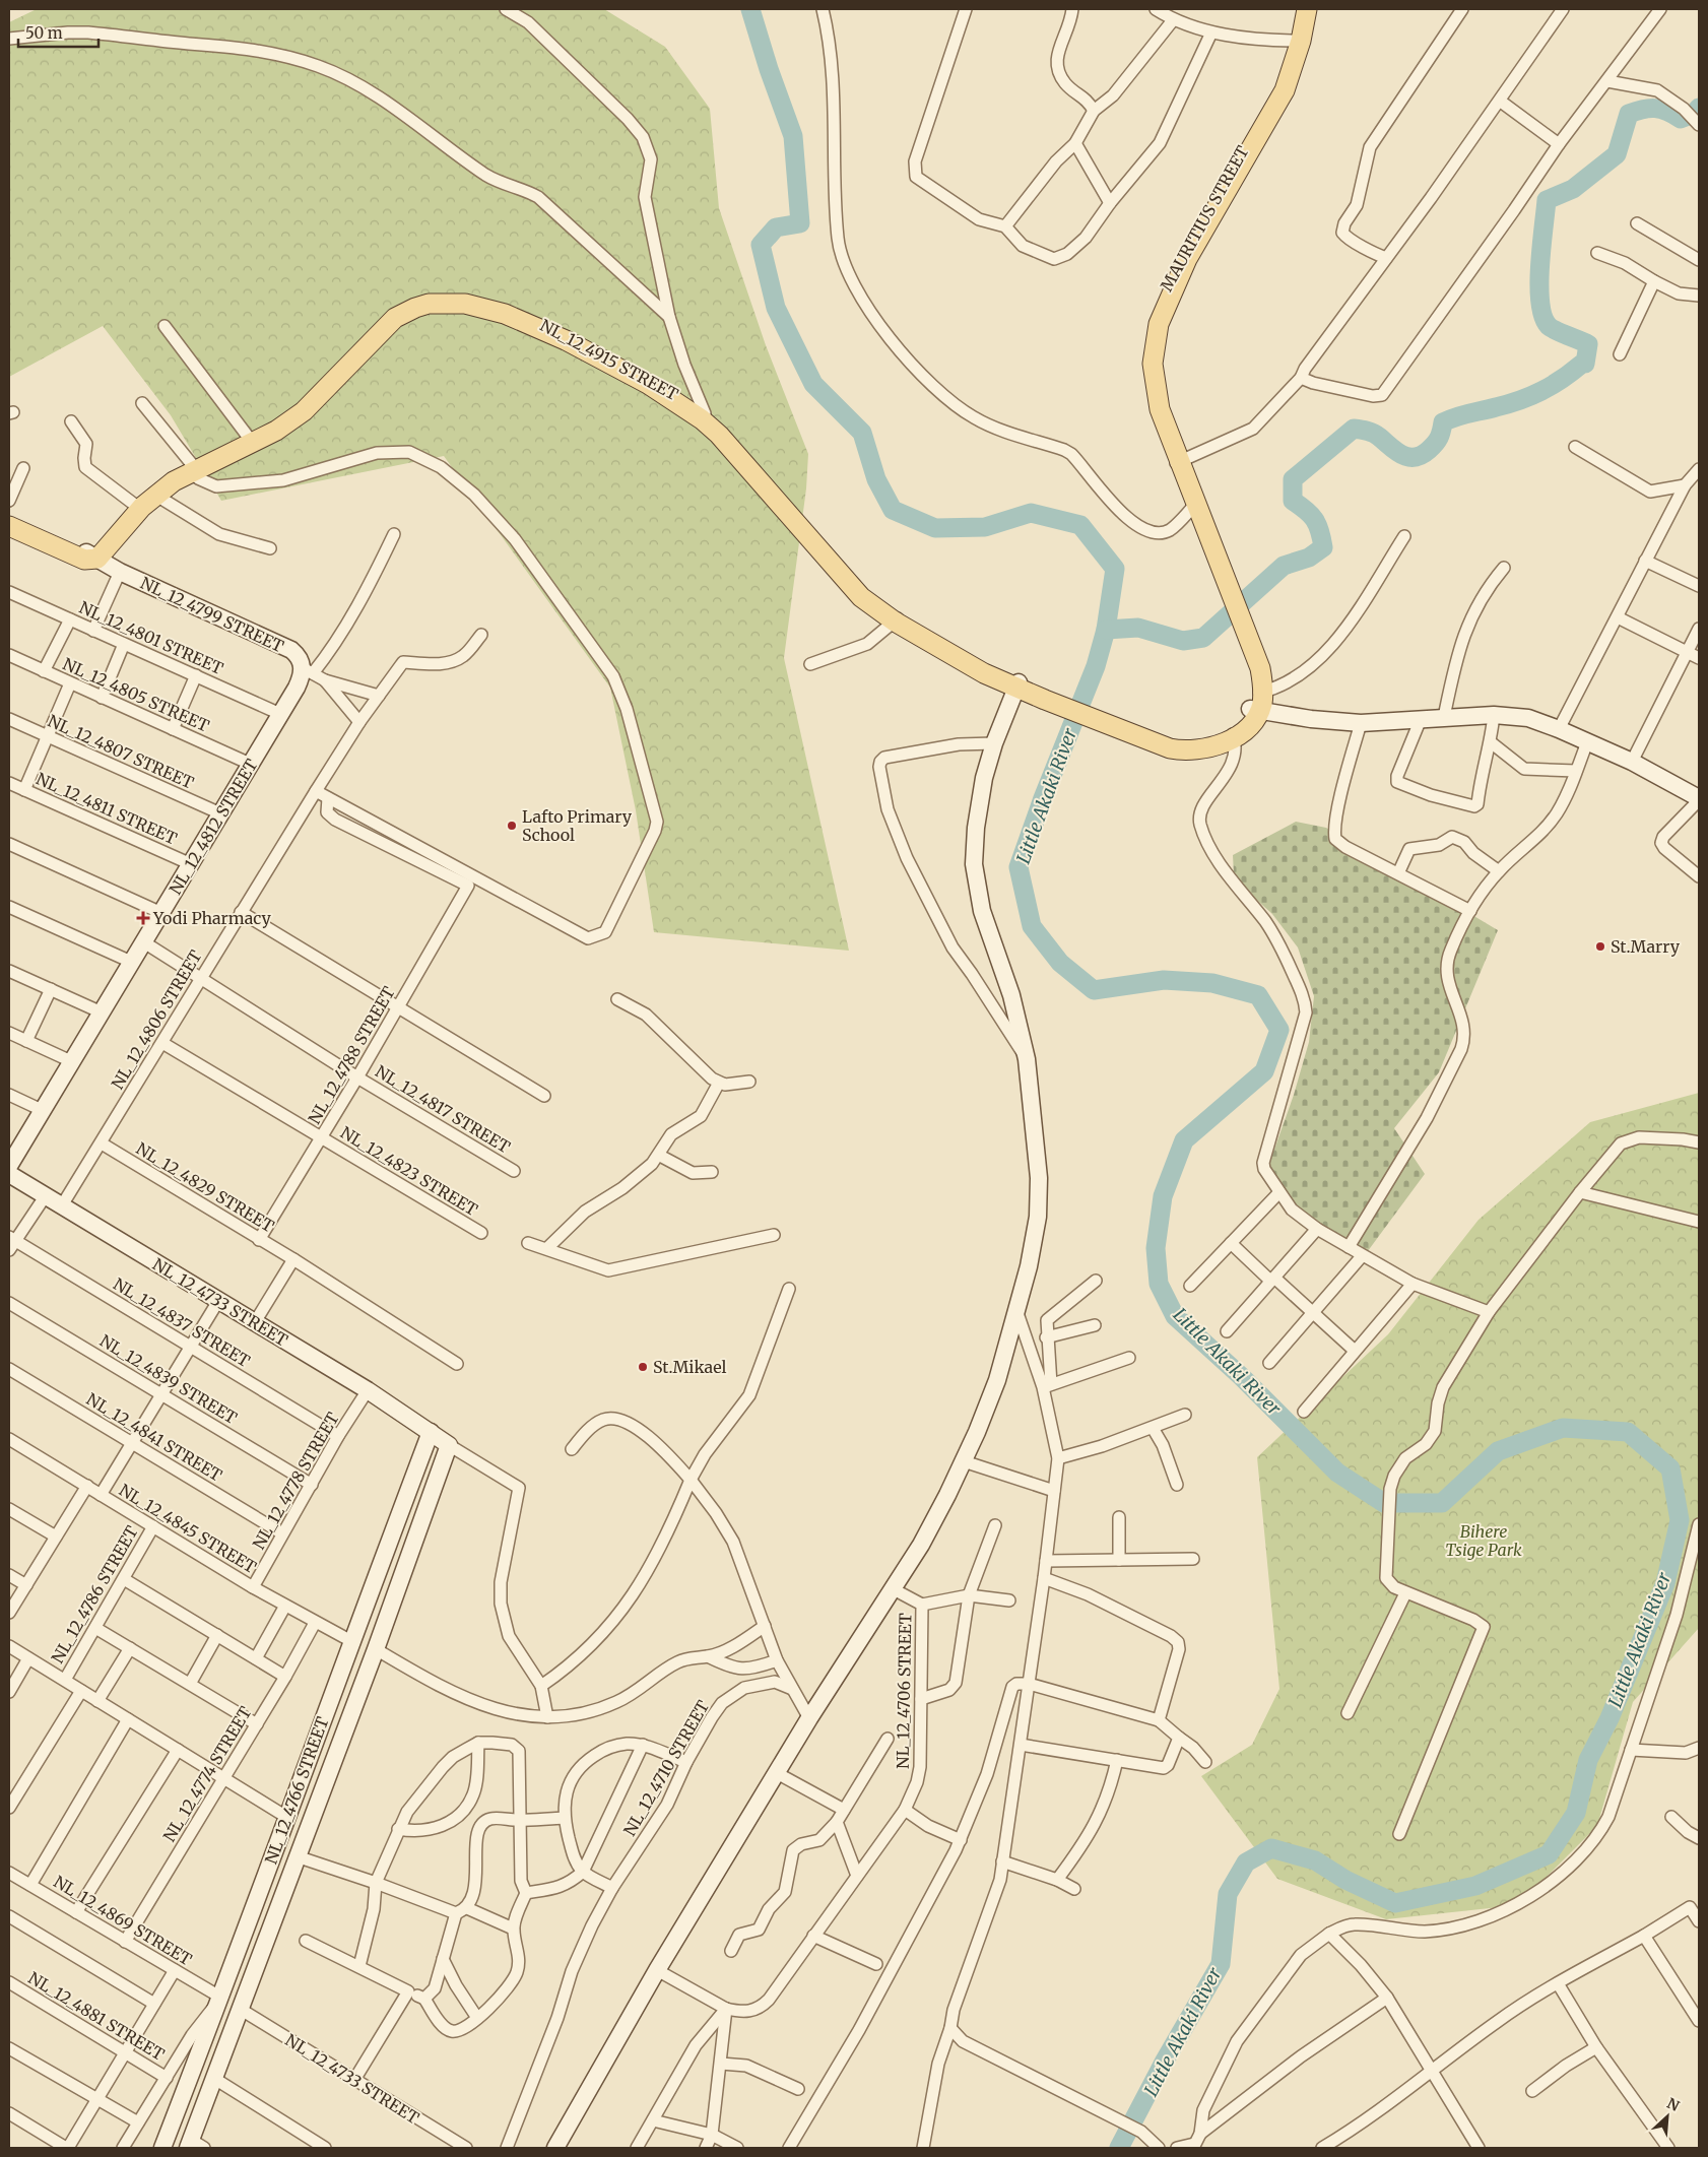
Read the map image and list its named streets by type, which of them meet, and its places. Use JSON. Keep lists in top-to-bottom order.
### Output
{
  "streets": {
    "main road": ["MAURITIUS STREET", "NL_12_4915 STREET", "NL_12_4799 STREET"],
    "street": [
      "NL_12_4801 STREET",
      "NL_12_4805 STREET",
      "NL_12_4807 STREET",
      "NL_12_4811 STREET",
      "NL_12_4812 STREET",
      "NL_12_4806 STREET",
      "NL_12_4788 STREET",
      "NL_12_4817 STREET",
      "NL_12_4823 STREET",
      "NL_12_4829 STREET",
      "NL_12_4733 STREET",
      "NL_12_4837 STREET",
      "NL_12_4839 STREET",
      "NL_12_4841 STREET",
      "NL_12_4778 STREET",
      "NL_12_4845 STREET",
      "NL_12_4786 STREET",
      "NL_12_4706 STREET",
      "NL_12_4710 STREET",
      "NL_12_4774 STREET",
      "NL_12_4766 STREET",
      "NL_12_4869 STREET",
      "NL_12_4881 STREET"
    ]
  },
  "crossings": [
    ["NL_12_4915 STREET", "NL_12_4799 STREET"],
    ["NL_12_4799 STREET", "NL_12_4812 STREET"],
    ["NL_12_4799 STREET", "NL_12_4806 STREET"],
    ["NL_12_4801 STREET", "NL_12_4812 STREET"],
    ["NL_12_4805 STREET", "NL_12_4812 STREET"],
    ["NL_12_4807 STREET", "NL_12_4812 STREET"],
    ["NL_12_4811 STREET", "NL_12_4812 STREET"],
    ["NL_12_4812 STREET", "NL_12_4817 STREET"],
    ["NL_12_4806 STREET", "NL_12_4817 STREET"],
    ["NL_12_4806 STREET", "NL_12_4823 STREET"],
    ["NL_12_4806 STREET", "NL_12_4829 STREET"],
    ["NL_12_4806 STREET", "NL_12_4733 STREET"],
    ["NL_12_4788 STREET", "NL_12_4817 STREET"],
    ["NL_12_4788 STREET", "NL_12_4823 STREET"],
    ["NL_12_4788 STREET", "NL_12_4829 STREET"],
    ["NL_12_4733 STREET", "NL_12_4778 STREET"],
    ["NL_12_4733 STREET", "NL_12_4766 STREET"],
    ["NL_12_4837 STREET", "NL_12_4778 STREET"],
    ["NL_12_4839 STREET", "NL_12_4778 STREET"],
    ["NL_12_4841 STREET", "NL_12_4778 STREET"],
    ["NL_12_4778 STREET", "NL_12_4845 STREET"],
    ["NL_12_4845 STREET", "NL_12_4786 STREET"],
    ["NL_12_4845 STREET", "NL_12_4774 STREET"],
    ["NL_12_4845 STREET", "NL_12_4766 STREET"],
    ["NL_12_4774 STREET", "NL_12_4869 STREET"],
    ["NL_12_4766 STREET", "NL_12_4869 STREET"]
  ],
  "water": ["Little Akaki River"],
  "parks": ["Bihere Tsige Park"],
  "places": {
    "other": ["Lafto Primary School", "St.Marry", "St.Mikael"],
    "health": ["Yodi Pharmacy"]
  },
  "scale_bar": "50 m",
  "north": "top right"
}
